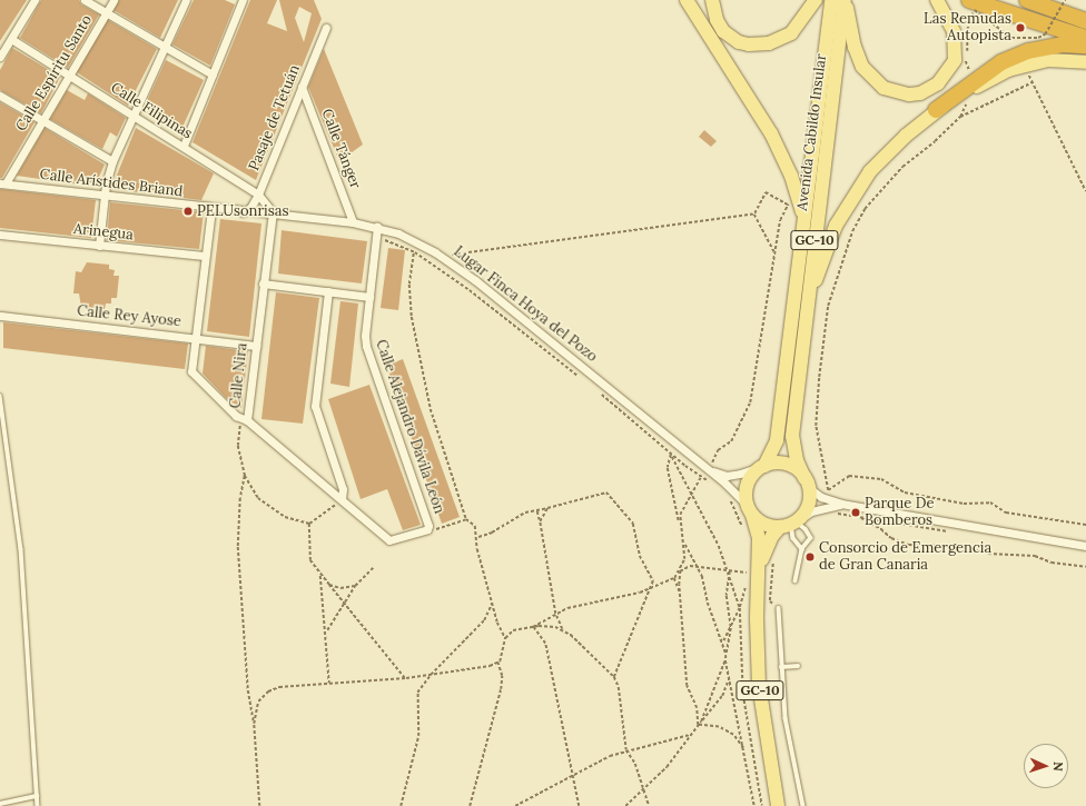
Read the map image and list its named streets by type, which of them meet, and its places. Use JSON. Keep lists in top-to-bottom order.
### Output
{
  "streets": {
    "main road": ["Avenida Cabildo Insular", "GC-10"],
    "street": [
      "Calle Espíritu Santo",
      "Calle Filipinas",
      "Pasaje de Tetuán",
      "Calle Tánger",
      "Calle Arístides Briand",
      "Arinegua",
      "Lugar Finca Hoya del Pozo",
      "Calle Rey Ayose",
      "Calle Nira",
      "Calle Alejandro Dávila León"
    ]
  },
  "crossings": [
    ["Calle Espíritu Santo", "Calle Filipinas"],
    ["Calle Espíritu Santo", "Calle Arístides Briand"],
    ["Calle Filipinas", "Pasaje de Tetuán"],
    ["Calle Filipinas", "Calle Arístides Briand"],
    ["Calle Filipinas", "Lugar Finca Hoya del Pozo"],
    ["Calle Filipinas", "Calle Nira"],
    ["Pasaje de Tetuán", "Calle Tánger"],
    ["Pasaje de Tetuán", "Calle Arístides Briand"],
    ["Avenida Cabildo Insular", "GC-10"],
    ["Avenida Cabildo Insular", "Lugar Finca Hoya del Pozo"],
    ["Calle Tánger", "Lugar Finca Hoya del Pozo"],
    ["Calle Arístides Briand", "Lugar Finca Hoya del Pozo"],
    ["Calle Arístides Briand", "Calle Nira"],
    ["GC-10", "Lugar Finca Hoya del Pozo"],
    ["Lugar Finca Hoya del Pozo", "Calle Nira"],
    ["Lugar Finca Hoya del Pozo", "Calle Alejandro Dávila León"],
    ["Calle Rey Ayose", "Calle Nira"],
    ["Calle Nira", "Calle Alejandro Dávila León"]
  ],
  "places": [
    "Las Remudas Autopista",
    "PELUsonrisas",
    "Parque De Bomberos",
    "Consorcio de Emergencia de Gran Canaria"
  ],
  "north": "right"
}
